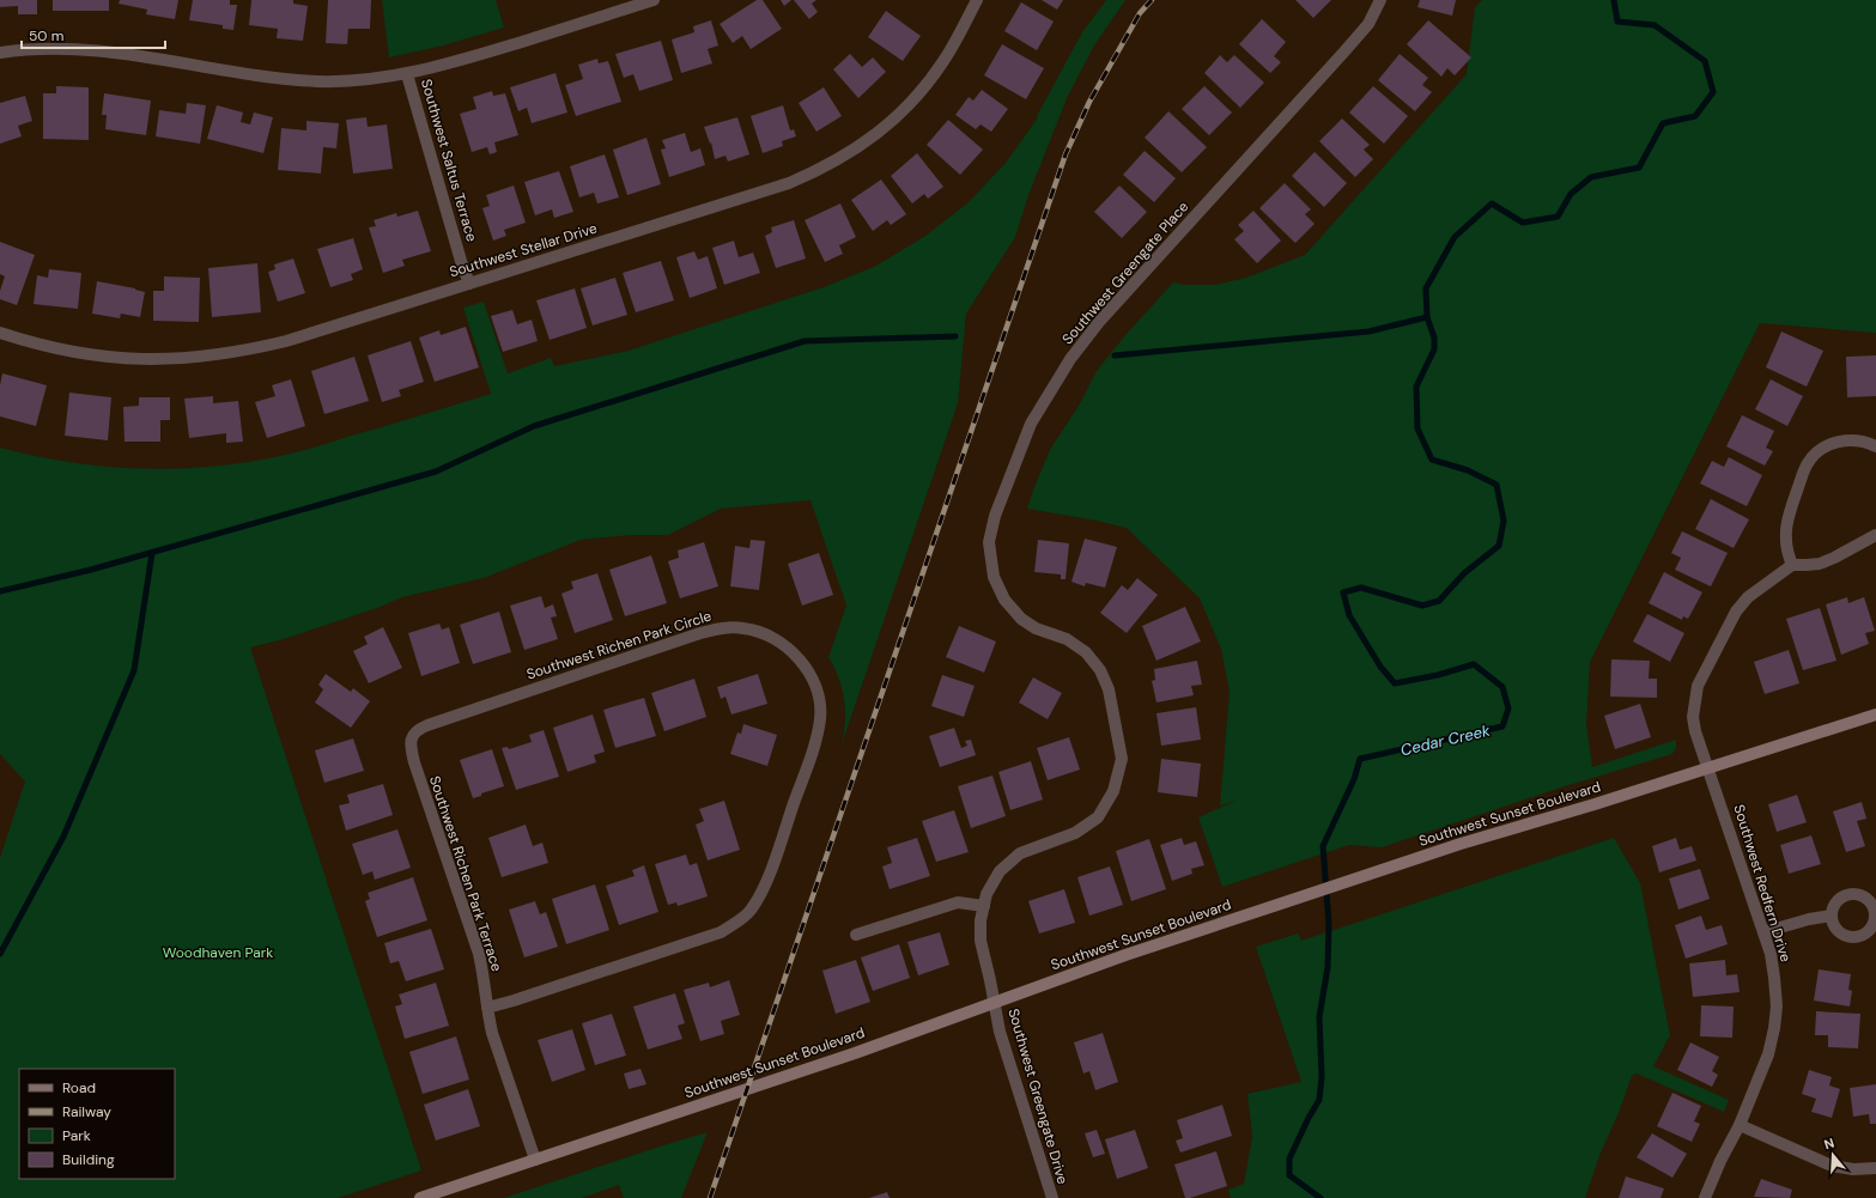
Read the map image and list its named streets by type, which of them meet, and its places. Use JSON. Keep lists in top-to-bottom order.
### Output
{
  "streets": {
    "main road": ["Southwest Sunset Boulevard"],
    "street": [
      "Southwest Saltus Terrace",
      "Southwest Stellar Drive",
      "Southwest Greengate Place",
      "Southwest Richen Park Circle",
      "Southwest Richen Park Terrace",
      "Southwest Redfern Drive",
      "Southwest Greengate Drive"
    ]
  },
  "crossings": [
    ["Southwest Saltus Terrace", "Southwest Stellar Drive"],
    ["Southwest Greengate Place", "Southwest Sunset Boulevard"],
    ["Southwest Greengate Place", "Southwest Greengate Drive"],
    ["Southwest Richen Park Circle", "Southwest Richen Park Terrace"],
    ["Southwest Sunset Boulevard", "Southwest Richen Park Terrace"],
    ["Southwest Sunset Boulevard", "Southwest Redfern Drive"],
    ["Southwest Sunset Boulevard", "Southwest Greengate Drive"]
  ],
  "water": ["Cedar Creek"],
  "parks": ["Woodhaven Park"],
  "legend": [
    "Road",
    "Railway",
    "Park",
    "Building"
  ],
  "scale_bar": "50 m",
  "north": "top"
}
